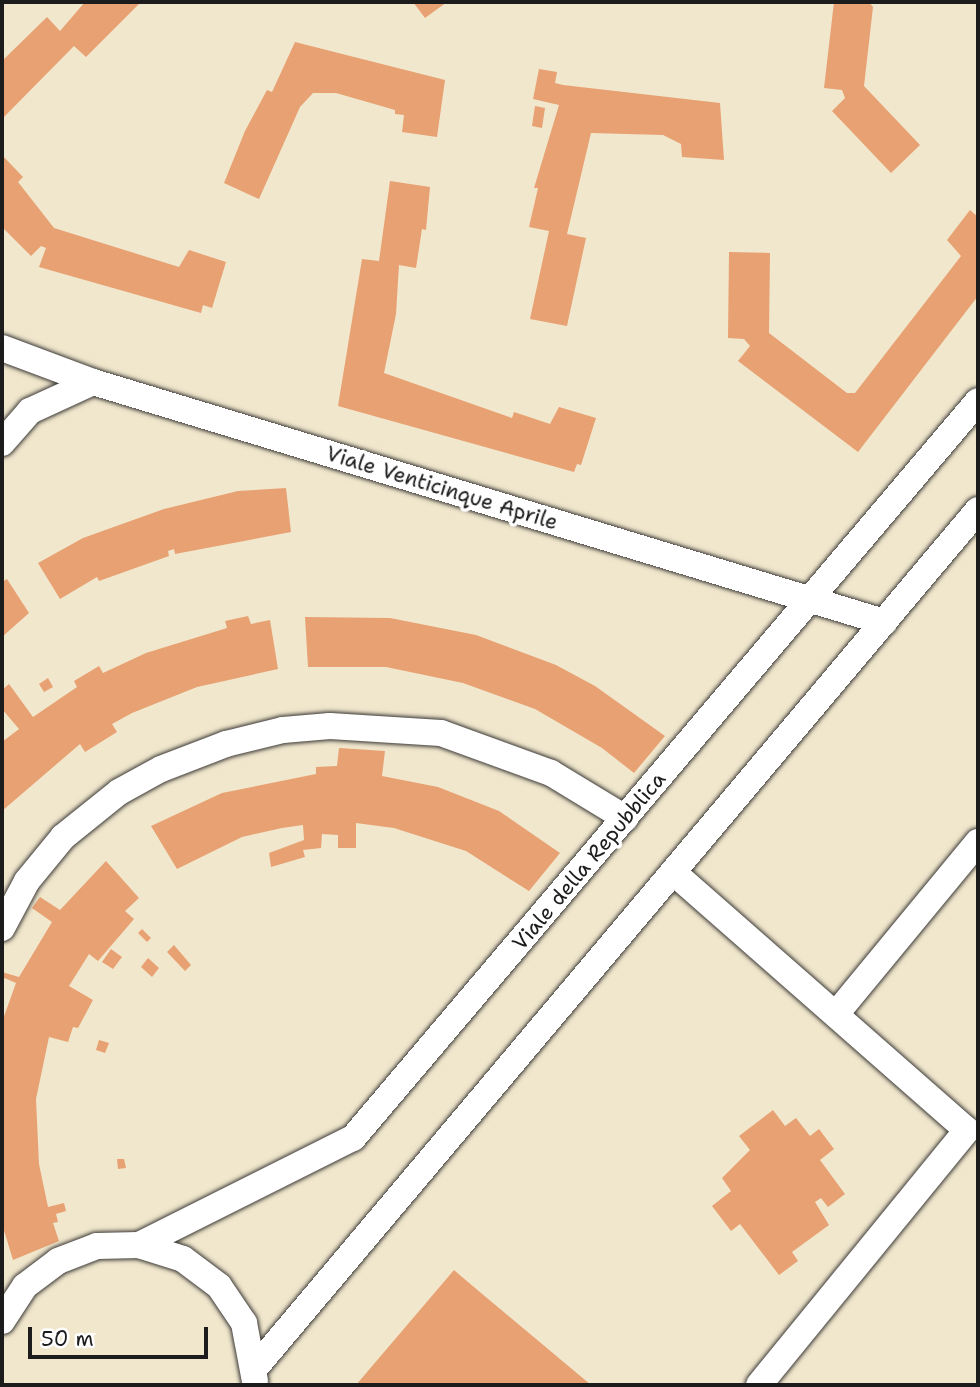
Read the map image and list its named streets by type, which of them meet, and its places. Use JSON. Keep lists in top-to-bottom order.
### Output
{
  "streets": {
    "street": ["Viale Venticinque Aprile", "Viale della Repubblica"]
  },
  "crossings": [
    ["Viale Venticinque Aprile", "Viale della Repubblica"]
  ],
  "scale_bar": "50 m"
}
